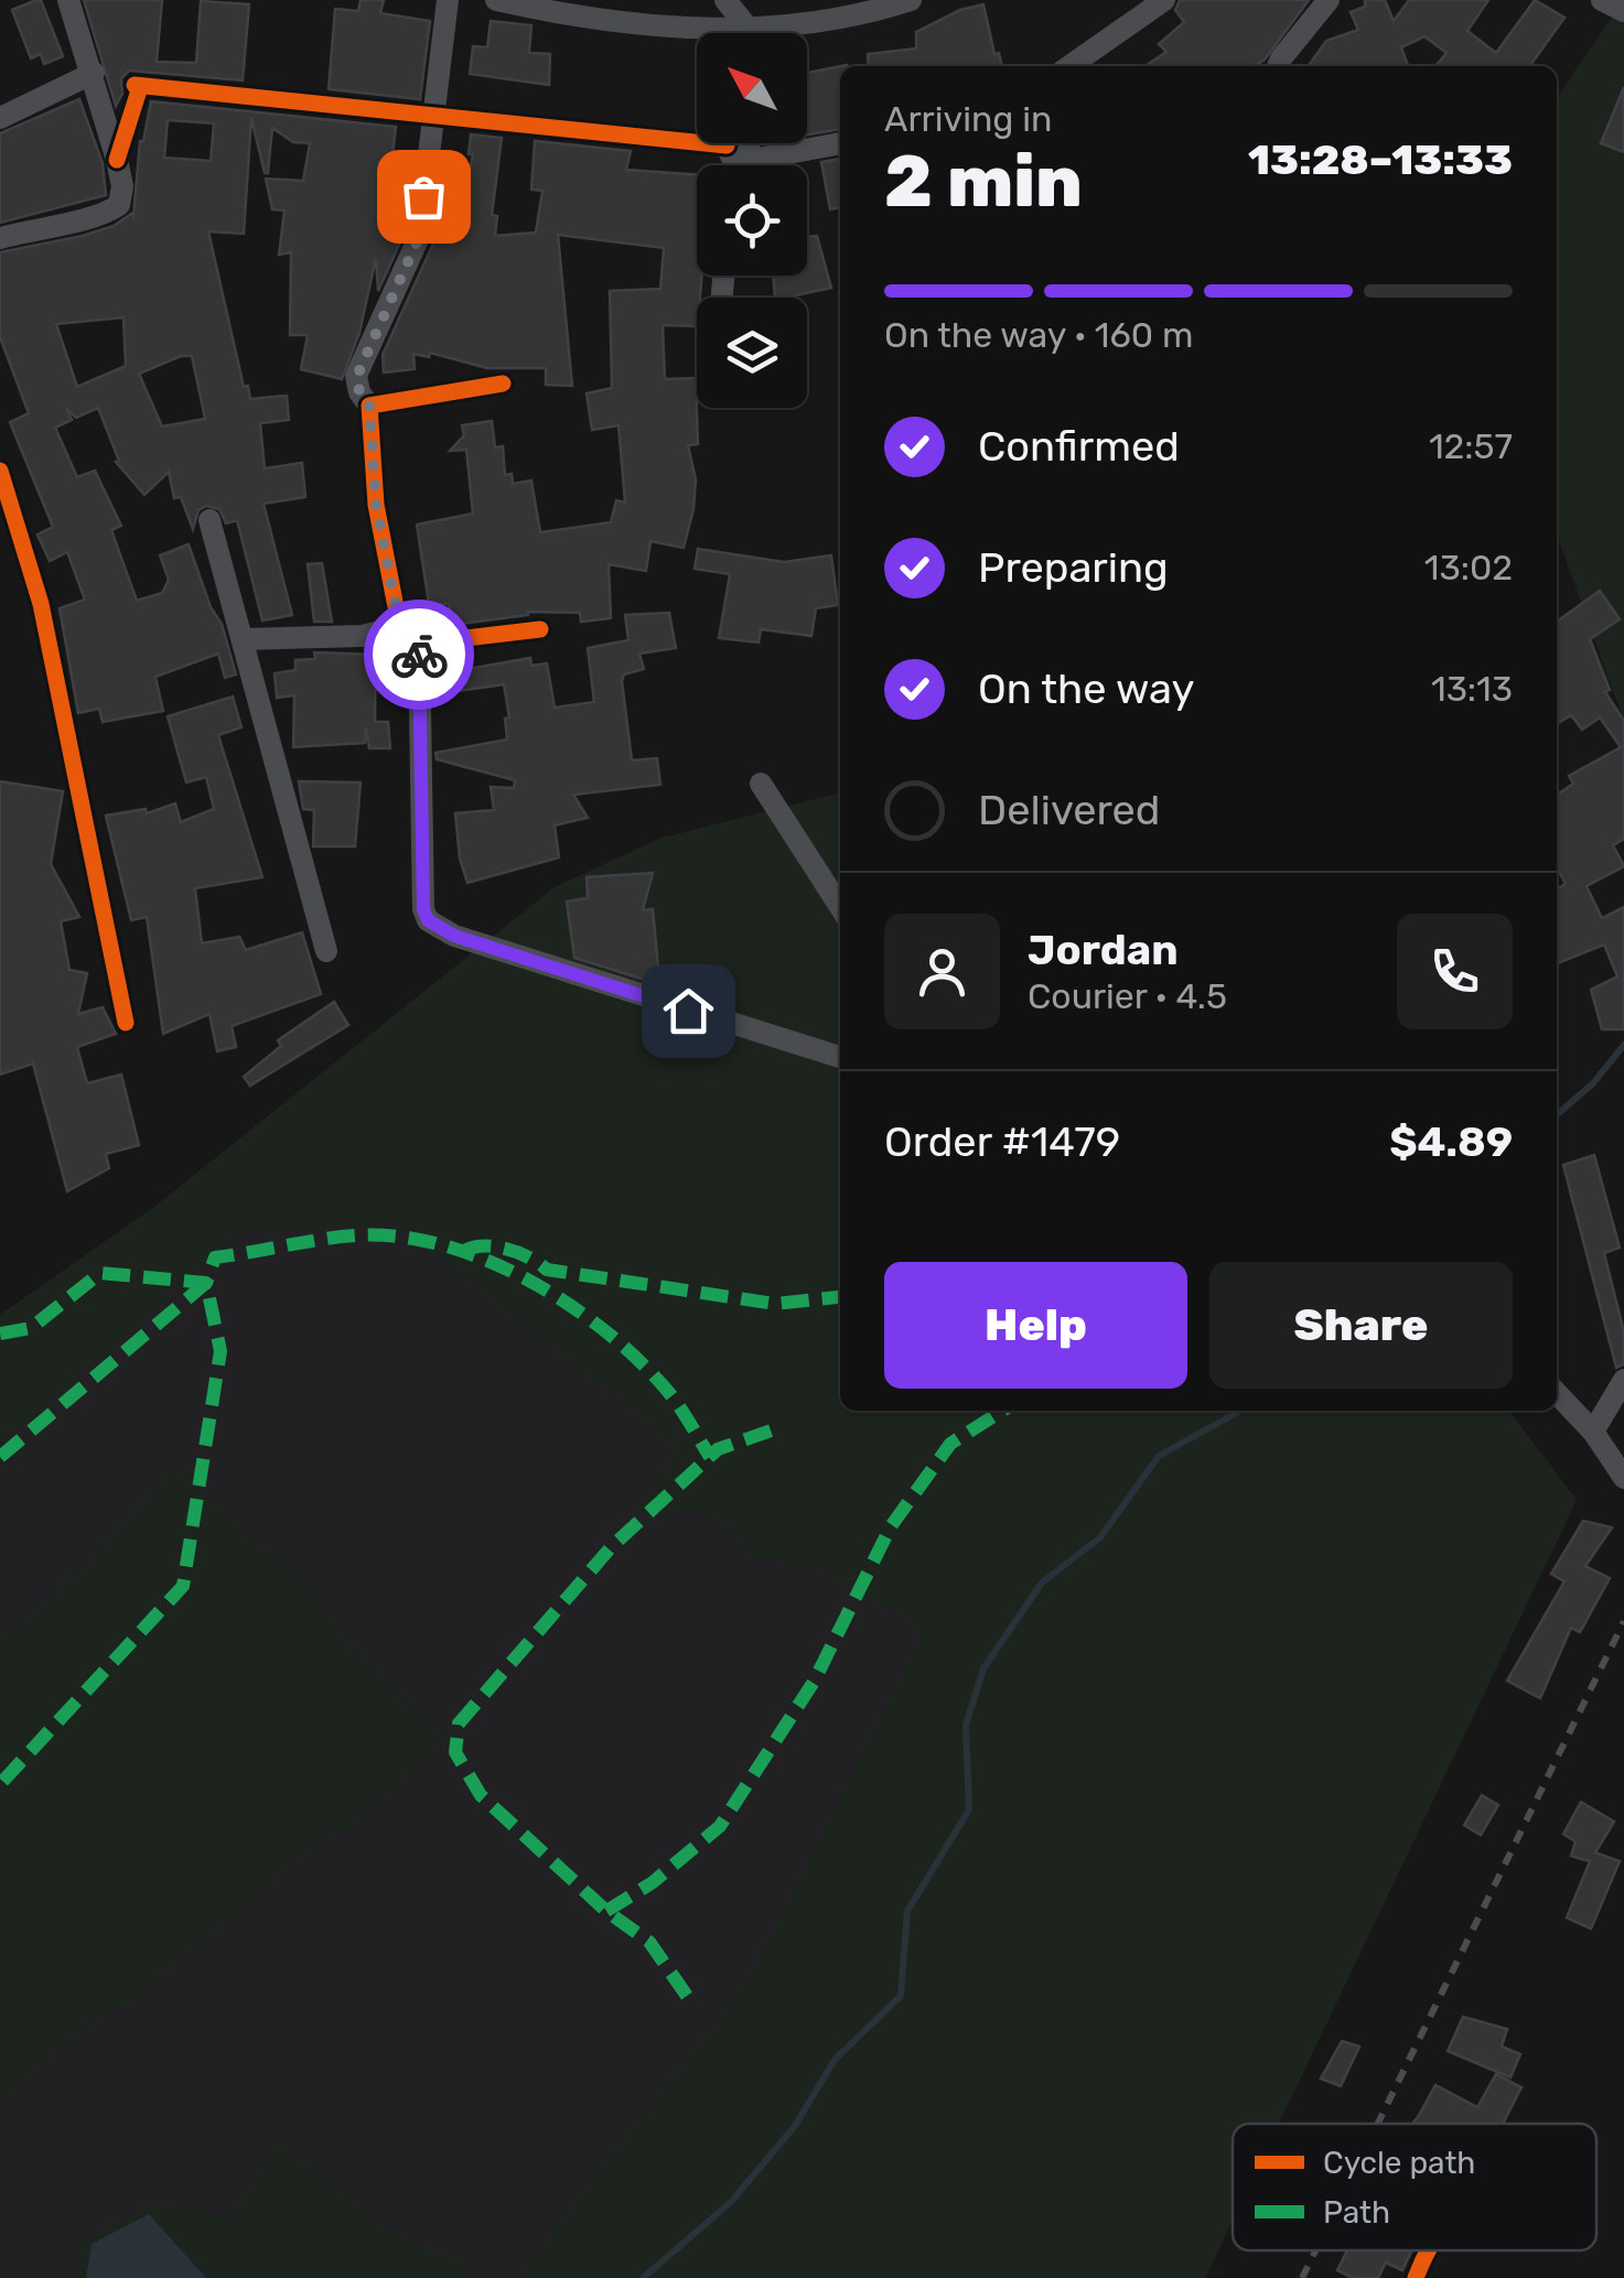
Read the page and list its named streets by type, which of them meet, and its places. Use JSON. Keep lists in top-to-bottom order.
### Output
{
  "legend": ["Cycle path", "Path"],
  "north": "top left",
  "page": {
    "heading": ["2 min", "Arriving in", "13:28–13:33"],
    "panel": [
      "Jordan",
      "Courier · 4.5",
      "Order #1479",
      "$4.89"
    ],
    "bar": "On the way · 160 m",
    "list": [
      ["Confirmed", "12:57"],
      ["Preparing", "13:02"],
      ["On the way", "13:13"],
      "Delivered"
    ],
    "buttons": ["Help", "Share"]
  }
}
